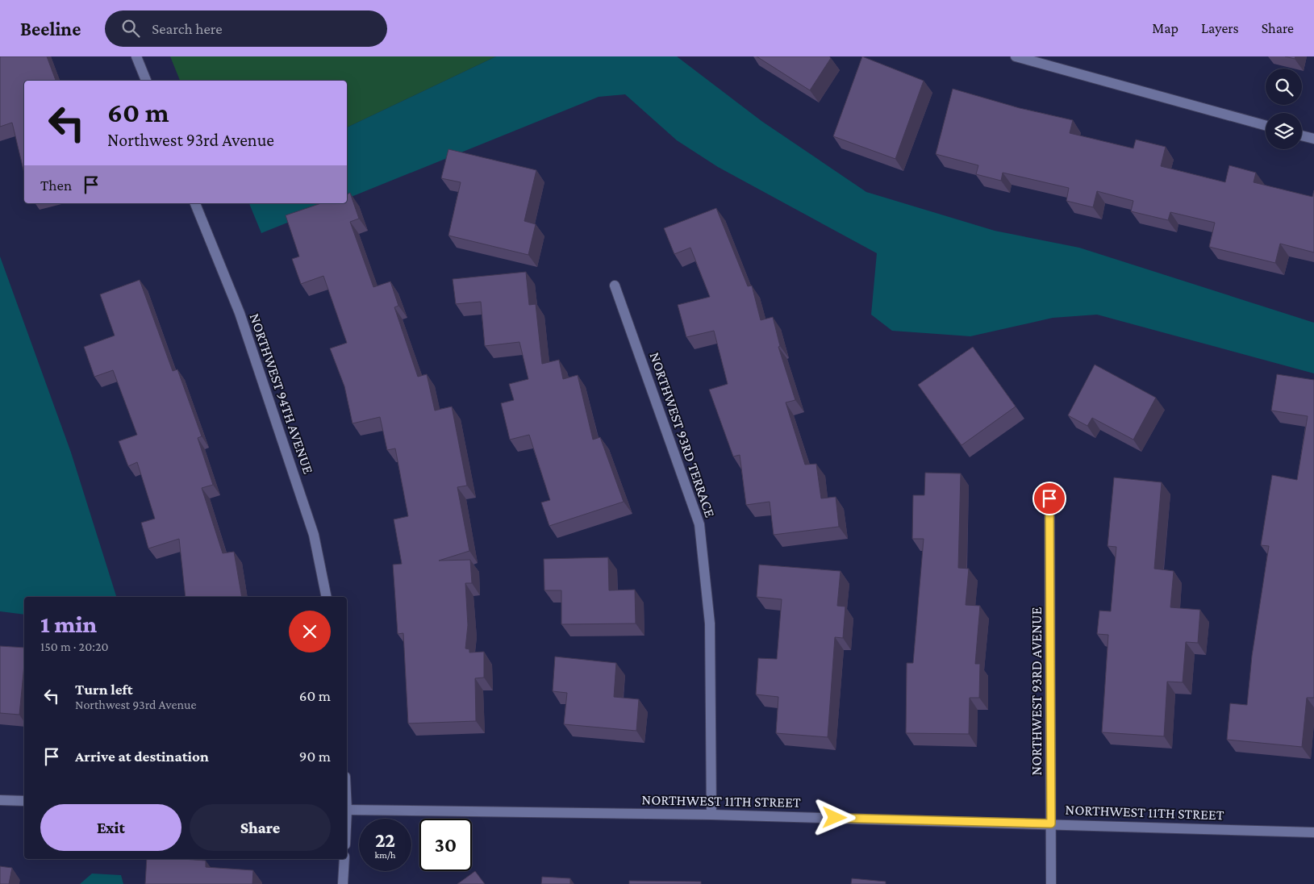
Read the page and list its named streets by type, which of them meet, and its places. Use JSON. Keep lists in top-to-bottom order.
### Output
{
  "streets": {
    "street": [
      "NORTHWEST 94TH AVENUE",
      "NORTHWEST 93RD TERRACE",
      "NORTHWEST 93RD AVENUE",
      "NORTHWEST 11TH STREET"
    ]
  },
  "crossings": [
    ["NORTHWEST 93RD TERRACE", "NORTHWEST 11TH STREET"],
    ["NORTHWEST 93RD AVENUE", "NORTHWEST 11TH STREET"]
  ],
  "page": {
    "header": "Beeline",
    "search": "Search here",
    "nav": ["Map", "Layers", "Share"],
    "turn": ["60 m", "Northwest 93rd Avenue"],
    "then": "Then",
    "heading": ["1 min", "150 m · 20:20"],
    "list": [
      {
        "name": "Turn left",
        "note": "Northwest 93rd Avenue",
        "value": "60 m"
      },
      {
        "name": "Arrive at destination",
        "value": "90 m"
      }
    ],
    "buttons": ["Exit", "Share"],
    "speed": "22 km/h",
    "limit": "30"
  }
}
